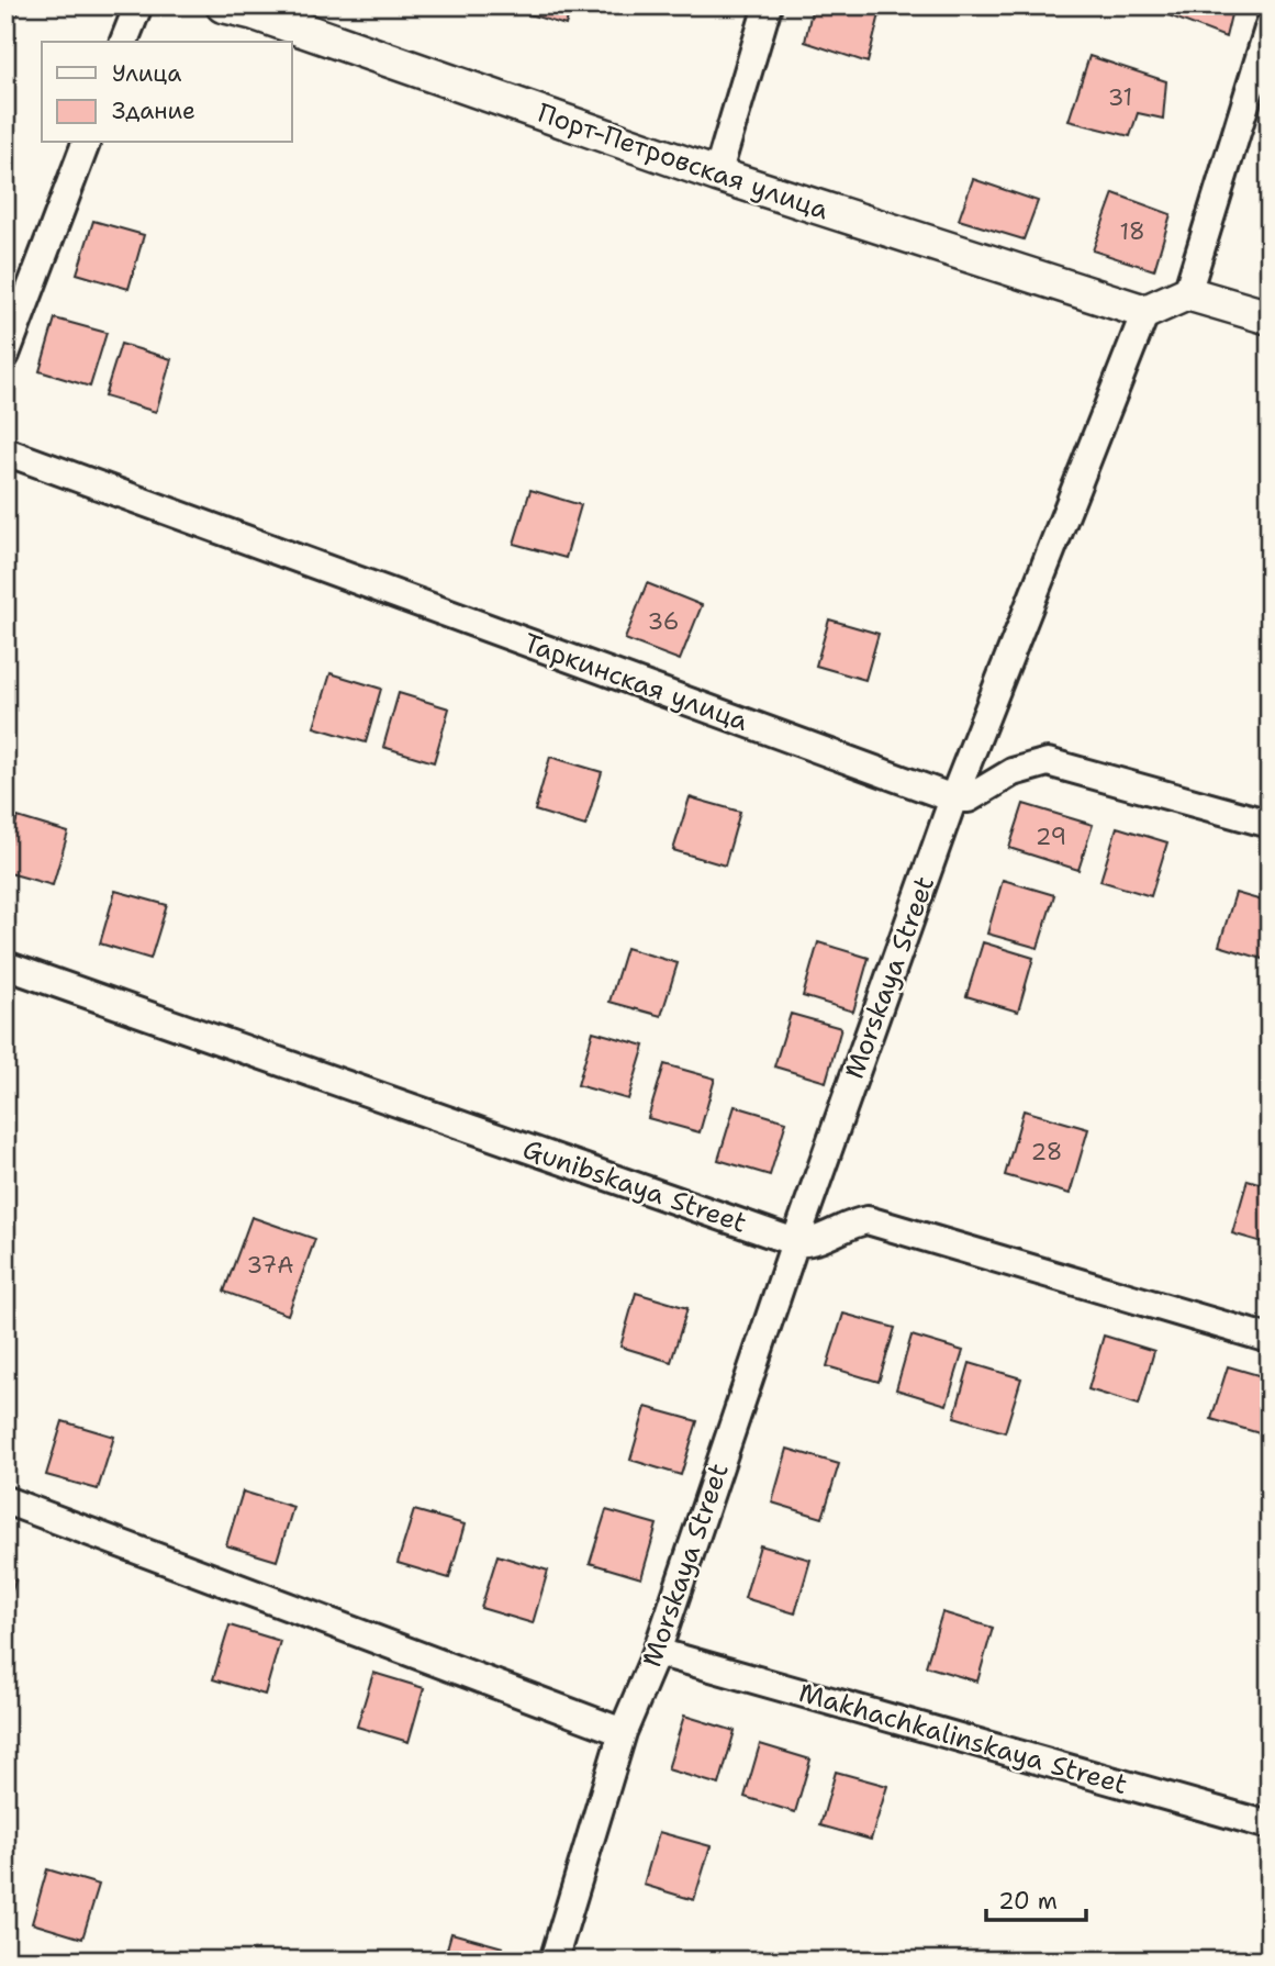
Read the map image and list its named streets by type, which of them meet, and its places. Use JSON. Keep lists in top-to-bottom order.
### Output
{
  "streets": {
    "street": [
      "Порт-Петровская улица",
      "Таркинская улица",
      "Morskaya Street",
      "Gunibskaya Street",
      "Makhachkalinskaya Street"
    ]
  },
  "crossings": [
    ["Порт-Петровская улица", "Morskaya Street"],
    ["Таркинская улица", "Morskaya Street"],
    ["Morskaya Street", "Gunibskaya Street"],
    ["Morskaya Street", "Makhachkalinskaya Street"]
  ],
  "house_numbers": [
    "31",
    "18",
    "36",
    "29",
    "28",
    "37А"
  ],
  "legend": ["Улица", "Здание"],
  "scale_bar": "20 m"
}
